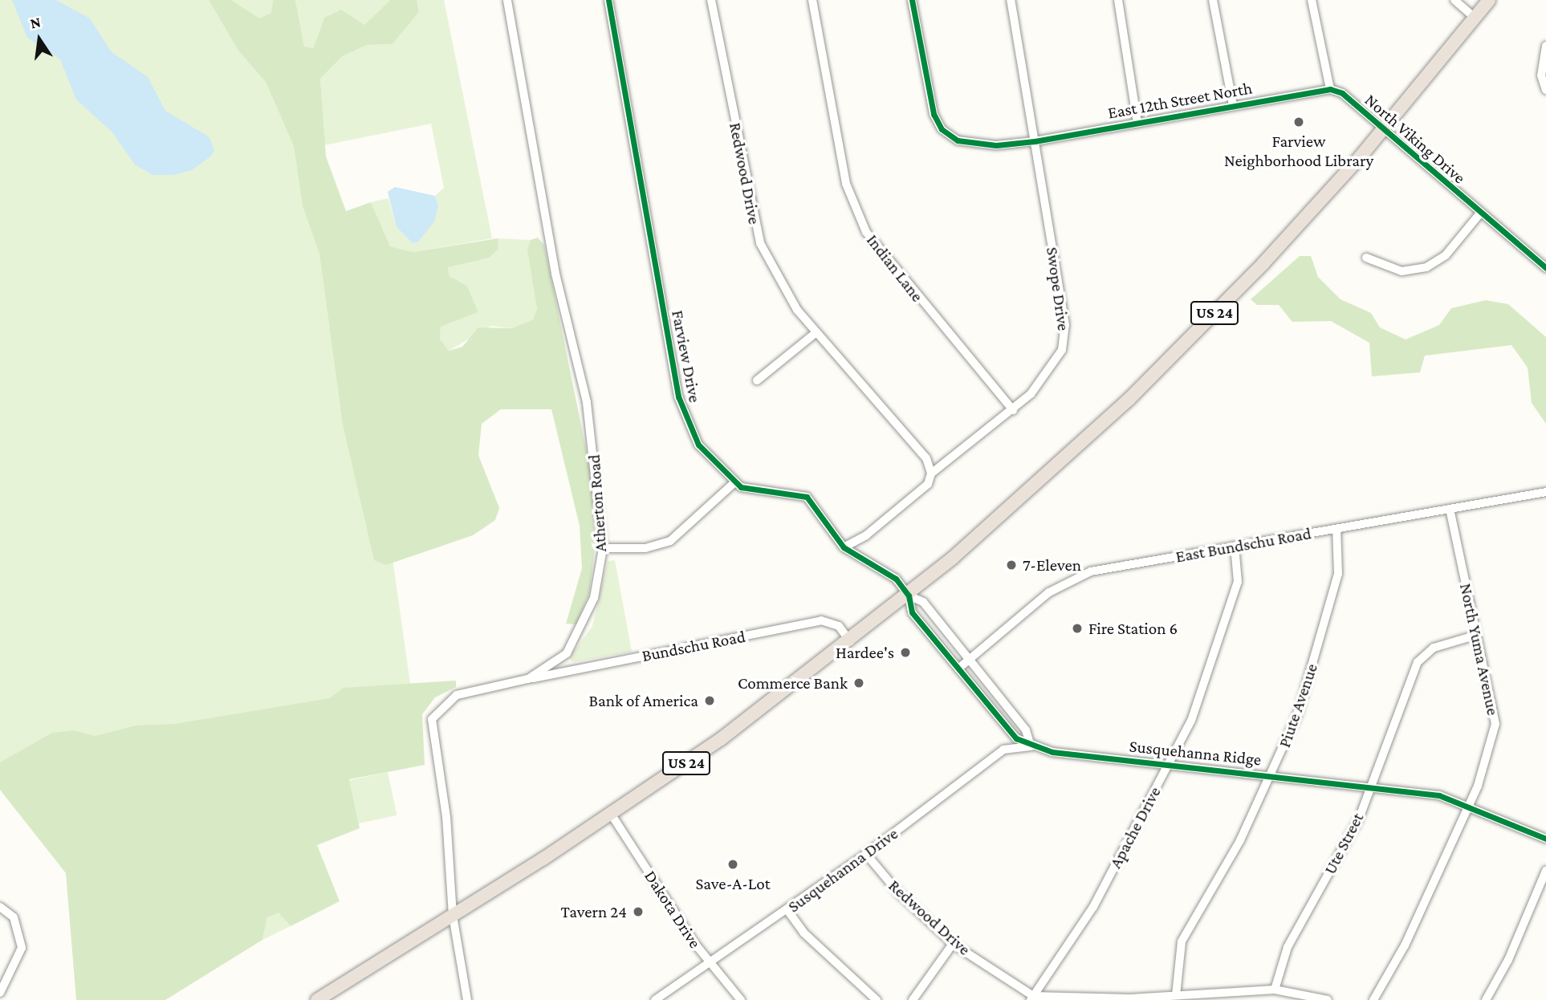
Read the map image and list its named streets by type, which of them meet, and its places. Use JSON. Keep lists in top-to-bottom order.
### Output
{
  "streets": {
    "highway": ["US 24"],
    "street": [
      "East 12th Street North",
      "North Viking Drive",
      "Redwood Drive",
      "Indian Lane",
      "Swope Drive",
      "Farview Drive",
      "Atherton Road",
      "East Bundschu Road",
      "Bundschu Road",
      "North Yuma Avenue",
      "Piute Avenue",
      "Susquehanna Ridge",
      "Apache Drive",
      "Ute Street",
      "Susquehanna Drive",
      "Dakota Drive"
    ]
  },
  "crossings": [
    ["East 12th Street North", "North Viking Drive"],
    ["East 12th Street North", "Swope Drive"],
    ["North Viking Drive", "US 24"],
    ["Redwood Drive", "Swope Drive"],
    ["Redwood Drive", "Apache Drive"],
    ["Redwood Drive", "Susquehanna Drive"],
    ["Indian Lane", "Swope Drive"],
    ["Swope Drive", "Farview Drive"],
    ["US 24", "Farview Drive"],
    ["US 24", "Atherton Road"],
    ["US 24", "Bundschu Road"],
    ["US 24", "Dakota Drive"],
    ["Atherton Road", "Bundschu Road"],
    ["East Bundschu Road", "North Yuma Avenue"],
    ["East Bundschu Road", "Piute Avenue"],
    ["East Bundschu Road", "Apache Drive"],
    ["North Yuma Avenue", "Susquehanna Ridge"],
    ["North Yuma Avenue", "Ute Street"],
    ["Piute Avenue", "Susquehanna Ridge"],
    ["Susquehanna Ridge", "Apache Drive"],
    ["Susquehanna Ridge", "Ute Street"],
    ["Susquehanna Ridge", "Susquehanna Drive"],
    ["Susquehanna Drive", "Dakota Drive"]
  ],
  "places": [
    "Farview Neighborhood Library",
    "7-Eleven",
    "Fire Station 6",
    "Hardee's",
    "Commerce Bank",
    "Bank of America",
    "Save-A-Lot",
    "Tavern 24"
  ],
  "north": "top"
}
